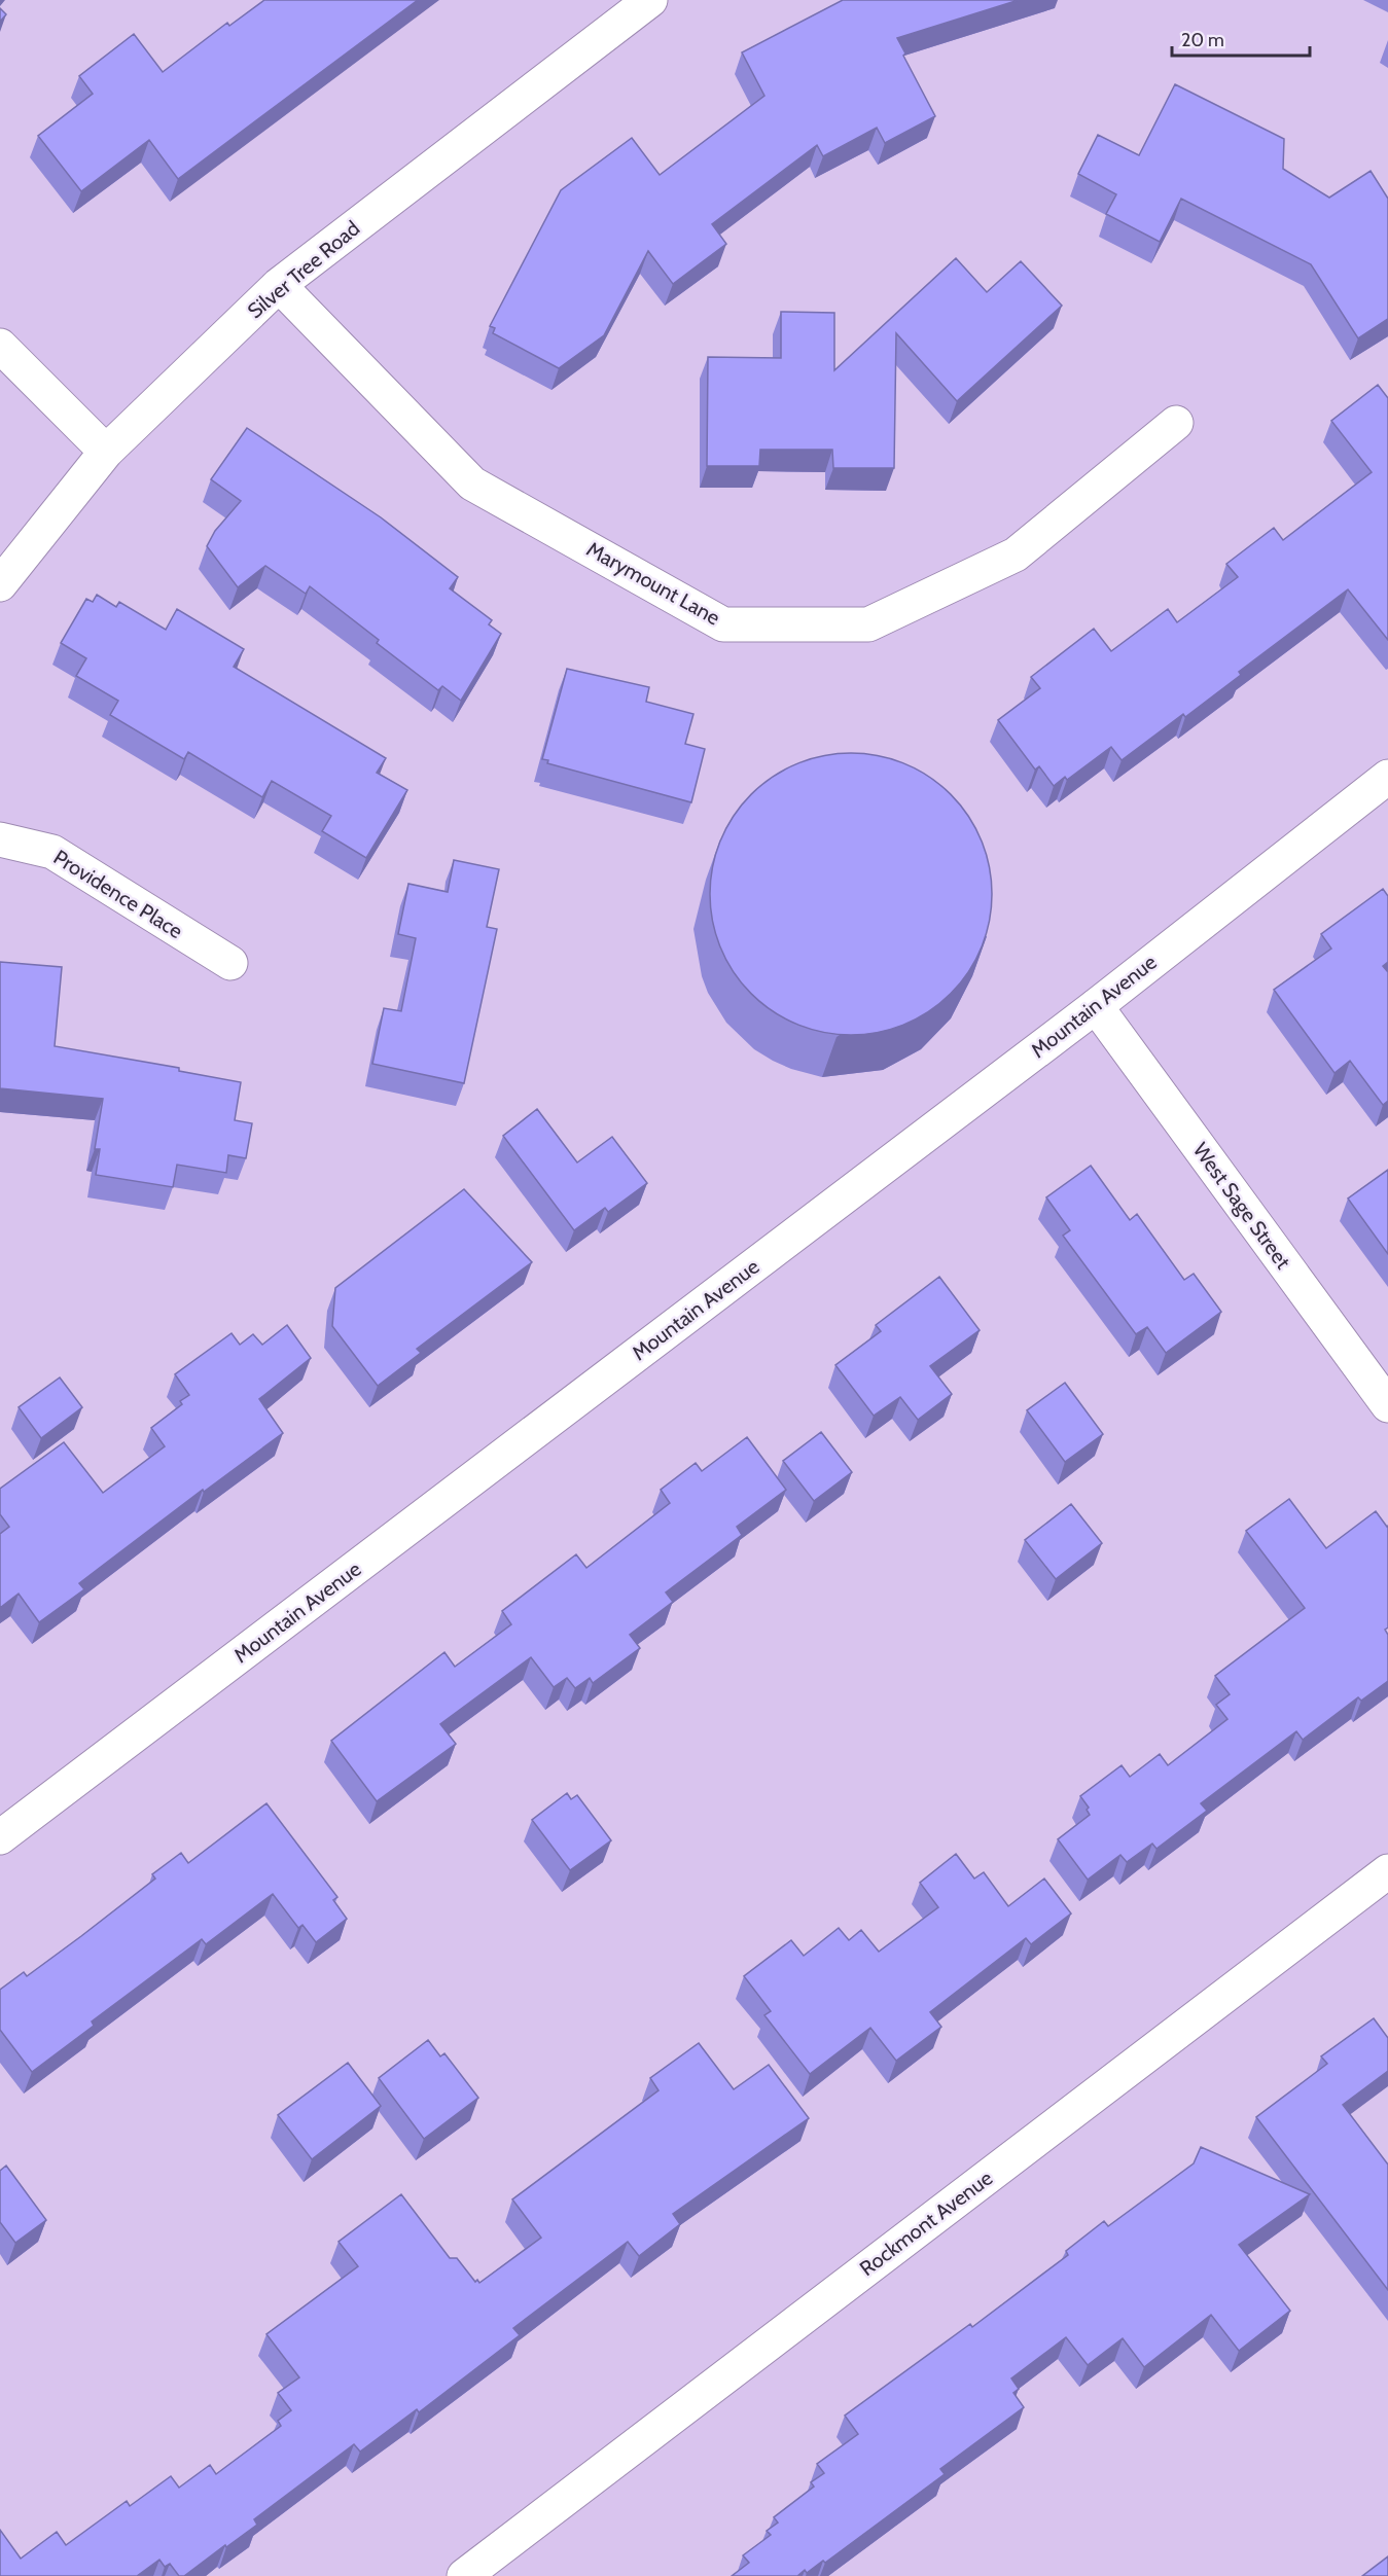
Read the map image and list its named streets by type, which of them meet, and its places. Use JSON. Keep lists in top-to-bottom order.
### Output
{
  "streets": {
    "street": [
      "Silver Tree Road",
      "Marymount Lane",
      "Providence Place",
      "Mountain Avenue",
      "West Sage Street",
      "Rockmont Avenue"
    ]
  },
  "crossings": [
    ["Silver Tree Road", "Marymount Lane"],
    ["Mountain Avenue", "West Sage Street"]
  ],
  "scale_bar": "20 m"
}
